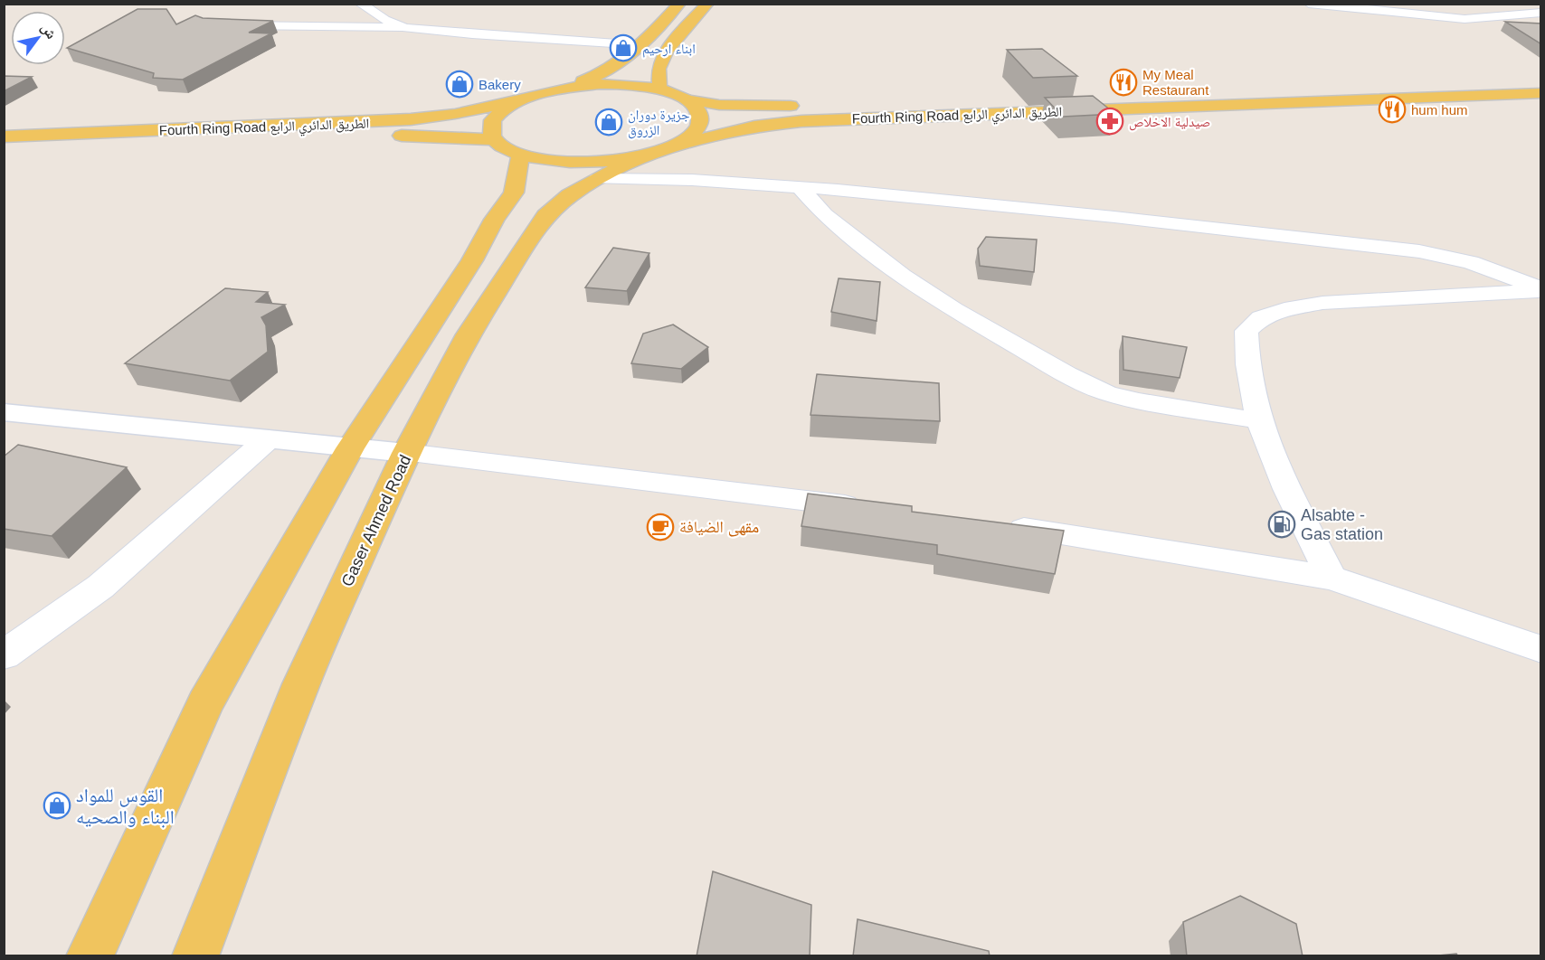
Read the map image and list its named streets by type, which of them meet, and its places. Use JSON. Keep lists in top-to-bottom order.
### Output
{
  "streets": {
    "main road": ["Fourth Ring Road الطريق الدائري الرابع", "Gaser Ahmed Road"]
  },
  "crossings": [
    ["Fourth Ring Road الطريق الدائري الرابع", "Gaser Ahmed Road"]
  ],
  "places": {
    "shop": [
      "ابناء ارحيم",
      "Bakery",
      "جزيرة دوران الزروق",
      "القوس للمواد البناء والصحيه"
    ],
    "restaurant": ["My Meal Restaurant", "hum hum"],
    "pharmacy": ["صيدلية الاخلاص"],
    "fuel station": ["Alsabte - Gas station"],
    "cafe": ["مقهى الضيافة"]
  },
  "north": "top right"
}
